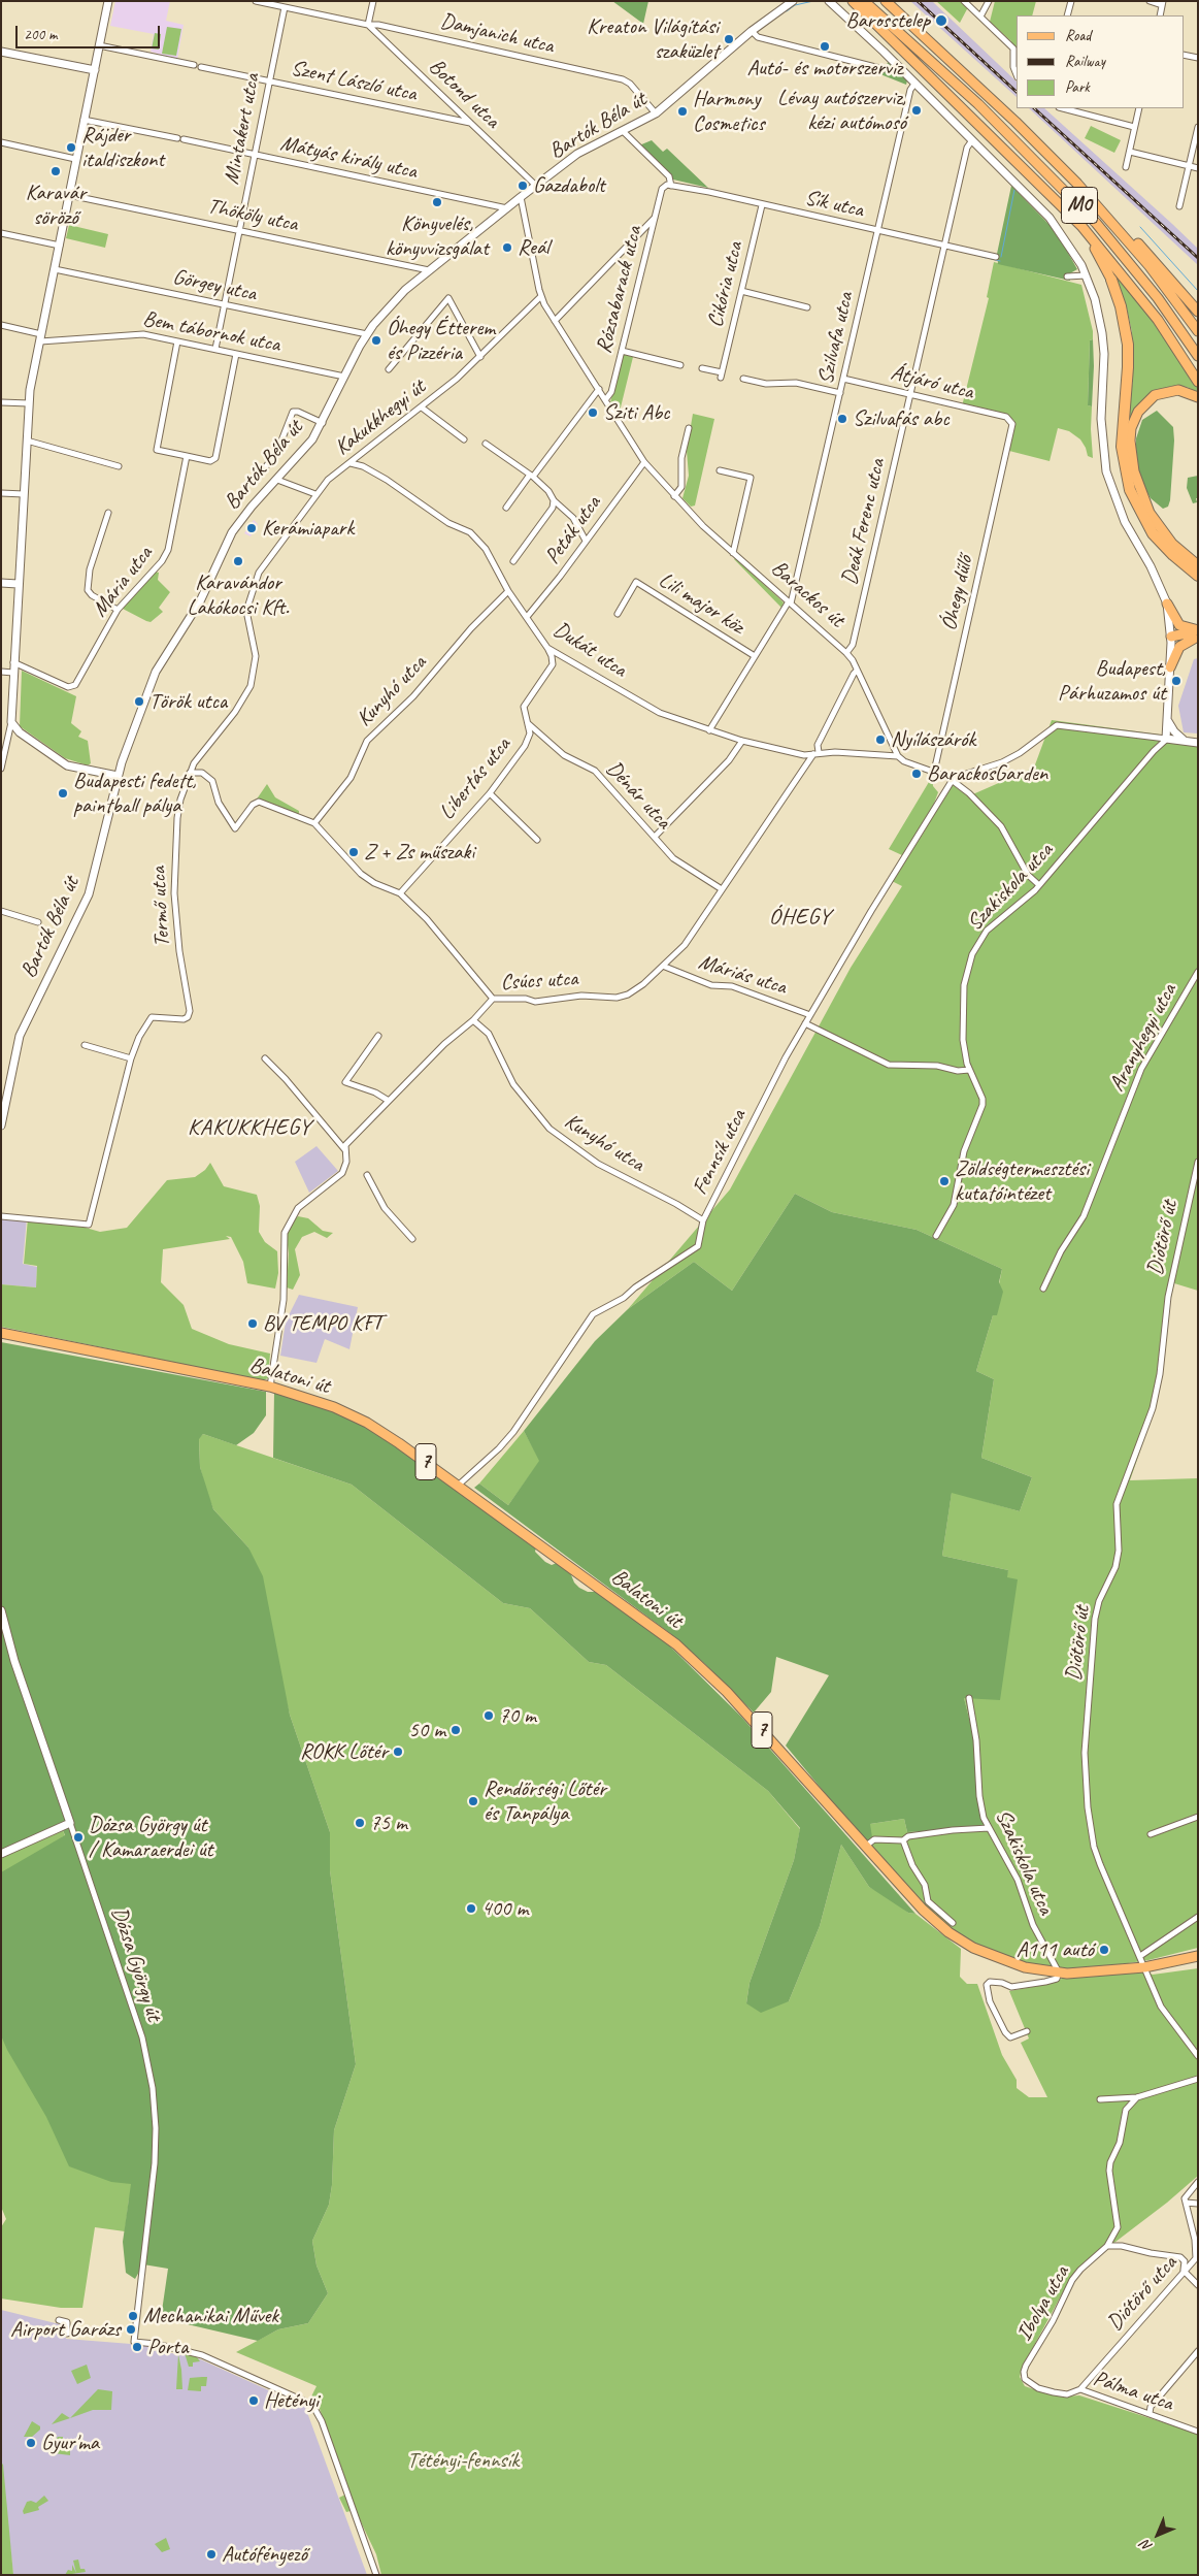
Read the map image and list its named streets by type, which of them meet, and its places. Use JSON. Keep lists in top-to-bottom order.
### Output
{
  "streets": {
    "main road": ["M0", "Balatoni út", "7"],
    "street": [
      "Damjanich utca",
      "Szent László utca",
      "Botond utca",
      "Bartók Béla út",
      "Mintakert utca",
      "Mátyás király utca",
      "Sík utca",
      "Thököly utca",
      "Cikória utca",
      "Görgey utca",
      "Rózsabarack utca",
      "Bem tábornok utca",
      "Szilvafa utca",
      "Átjáró utca",
      "Kakukkhegyi út",
      "Deák Ferenc utca",
      "Peták utca",
      "Mária utca",
      "Óhegy dűlő",
      "Barackos út",
      "Lili major köz",
      "Dukát utca",
      "Kunyhó utca",
      "Libertás utca",
      "Dénár utca",
      "Szakiskola utca",
      "Termő utca",
      "Máriás utca",
      "Csúcs utca",
      "Aranyhegyi utca",
      "Fennsík utca",
      "Diótörő út",
      "Dózsa György út",
      "Diótörő utca",
      "Ibolya utca",
      "Pálma utca"
    ]
  },
  "crossings": [
    ["Damjanich utca", "Botond utca"],
    ["Damjanich utca", "Bartók Béla út"],
    ["Damjanich utca", "Mintakert utca"],
    ["Szent László utca", "Botond utca"],
    ["Szent László utca", "Mintakert utca"],
    ["Botond utca", "Bartók Béla út"],
    ["Bartók Béla út", "Mátyás király utca"],
    ["Bartók Béla út", "Thököly utca"],
    ["Bartók Béla út", "Görgey utca"],
    ["Bartók Béla út", "Bem tábornok utca"],
    ["Bartók Béla út", "Barackos út"],
    ["Mintakert utca", "Mátyás király utca"],
    ["Mintakert utca", "Thököly utca"],
    ["Mintakert utca", "Görgey utca"],
    ["Mintakert utca", "Bem tábornok utca"],
    ["Sík utca", "Cikória utca"],
    ["Sík utca", "Rózsabarack utca"],
    ["Sík utca", "Szilvafa utca"],
    ["Sík utca", "Deák Ferenc utca"],
    ["Rózsabarack utca", "Barackos út"],
    ["Szilvafa utca", "Átjáró utca"],
    ["Szilvafa utca", "Barackos út"],
    ["Szilvafa utca", "Lili major köz"],
    ["Szilvafa utca", "Dukát utca"],
    ["Átjáró utca", "Deák Ferenc utca"],
    ["Átjáró utca", "Óhegy dűlő"],
    ["Kakukkhegyi út", "Barackos út"],
    ["Kakukkhegyi út", "Dukát utca"],
    ["Kakukkhegyi út", "Termő utca"],
    ["Deák Ferenc utca", "Barackos út"],
    ["Peták utca", "Barackos út"],
    ["Peták utca", "Dukát utca"],
    ["Barackos út", "Dukát utca"],
    ["Barackos út", "Csúcs utca"],
    ["Dukát utca", "Kunyhó utca"],
    ["Dukát utca", "Libertás utca"],
    ["Dukát utca", "Csúcs utca"],
    ["Kunyhó utca", "Csúcs utca"],
    ["Kunyhó utca", "Fennsík utca"],
    ["Libertás utca", "Dénár utca"],
    ["Dénár utca", "Csúcs utca"],
    ["Szakiskola utca", "Máriás utca"],
    ["Szakiskola utca", "Balatoni út"],
    ["Máriás utca", "Csúcs utca"],
    ["Máriás utca", "Fennsík utca"],
    ["Csúcs utca", "Balatoni út"],
    ["Fennsík utca", "Balatoni út"],
    ["Diótörő út", "Balatoni út"],
    ["Diótörő utca", "Pálma utca"],
    ["Ibolya utca", "Pálma utca"]
  ],
  "districts": ["ÓHEGY", "KAKUKKHEGY"],
  "parks": ["Tétényi-fennsík"],
  "places": [
    "Barosstelep",
    "Kreaton Világítási szaküzlet",
    "Autó- és motorszerviz",
    "Lévay autószerviz, kézi autómosó",
    "Harmony Cosmetics",
    "Rájder italdiszkont",
    "Karavár söröző",
    "Gazdabolt",
    "Könyvelés, könyvvizsgálat",
    "Reál",
    "Óhegy Étterem és Pizzéria",
    "Sziti Abc",
    "Szilvafás abc",
    "Kerámiapark",
    "Karavándor Lakókocsi Kft.",
    "Budapest, Párhuzamos út",
    "Török utca",
    "Nyílászárók",
    "BarackosGarden",
    "Budapesti fedett, paintball pálya",
    "Z + Zs műszaki",
    "Zöldségtermesztési kutatóintézet",
    "BV TEMPO KFT",
    "70 m",
    "50 m",
    "ROKK Lőtér",
    "Rendőrségi Lőtér és Tanpálya",
    "75 m",
    "Dózsa György út / Kamaraerdei út",
    "400 m",
    "A111 autó",
    "Mechanikai Művek",
    "Airport Garázs",
    "Porta",
    "Hetényi",
    "Gyur'ma",
    "Autófényező"
  ],
  "legend": ["Road", "Railway", "Park"],
  "scale_bar": "200 m",
  "north": "bottom left"
}
